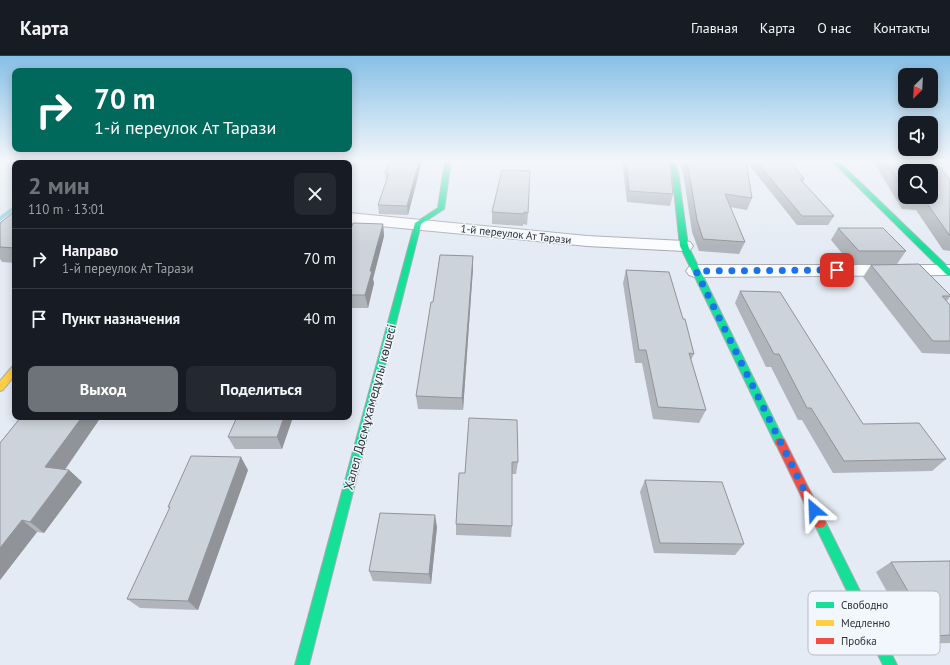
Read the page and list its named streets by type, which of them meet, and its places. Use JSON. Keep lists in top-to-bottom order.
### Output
{
  "streets": {
    "street": ["1-й переулок Ат Тарази", "Халел Досмұхамедұлы көшесі"]
  },
  "crossings": [
    ["1-й переулок Ат Тарази", "Халел Досмұхамедұлы көшесі"]
  ],
  "legend": ["Свободно", "Медленно", "Пробка"],
  "north": "bottom left",
  "page": {
    "header": "Карта",
    "nav": [
      "Главная",
      "Карта",
      "О нас",
      "Контакты"
    ],
    "turn": ["70 m", "1-й переулок Ат Тарази"],
    "heading": ["2 мин", "110 m · 13:01"],
    "list": [
      {
        "name": "Направо",
        "note": "1-й переулок Ат Тарази",
        "value": "70 m"
      },
      {
        "name": "Пункт назначения",
        "value": "40 m"
      }
    ],
    "buttons": ["Выход", "Поделиться"]
  }
}
